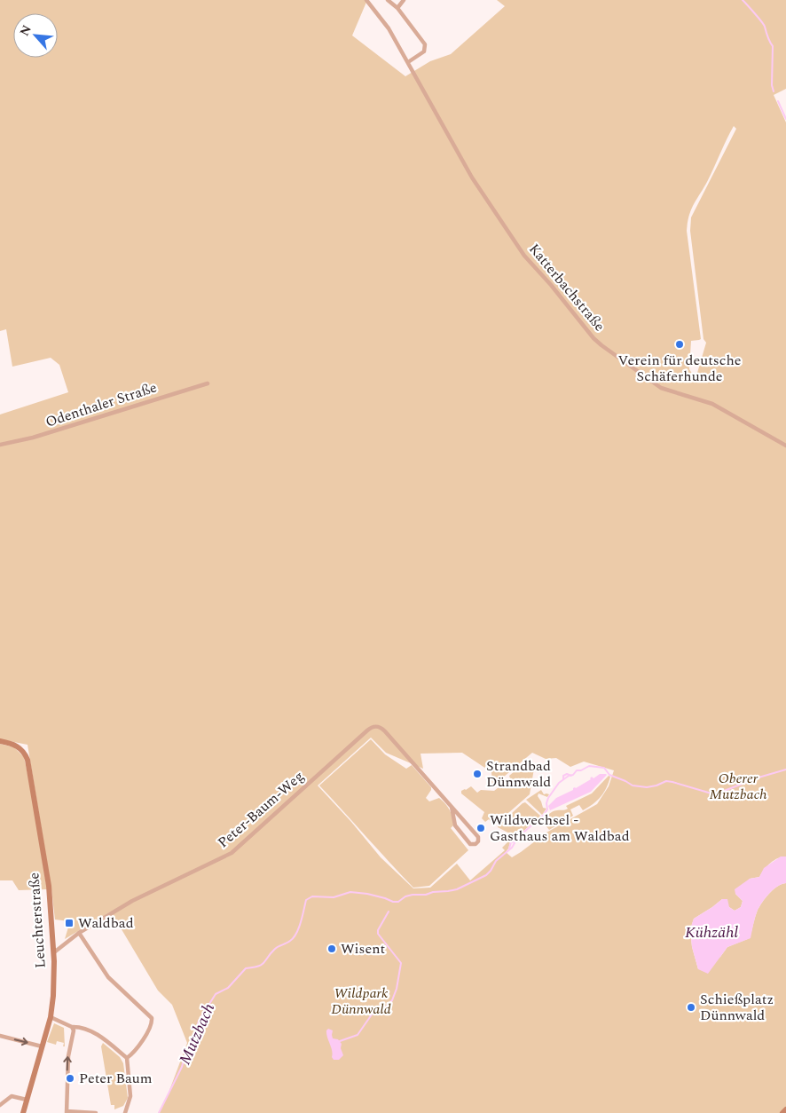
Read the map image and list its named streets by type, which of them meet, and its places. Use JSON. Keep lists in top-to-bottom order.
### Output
{
  "streets": {
    "street": [
      "Katterbachstraße",
      "Odenthaler Straße",
      "Peter-Baum-Weg",
      "Leuchterstraße"
    ]
  },
  "crossings": [
    ["Peter-Baum-Weg", "Leuchterstraße"]
  ],
  "water": ["Kühzähl", "Mutzbach"],
  "parks": ["Oberer Mutzbach", "Wildpark Dünnwald"],
  "places": {
    "other": [
      "Verein für deutsche Schäferhunde",
      "Strandbad Dünnwald",
      "Wildwechsel - Gasthaus am Waldbad",
      "Wisent",
      "Schießplatz Dünnwald",
      "Peter Baum"
    ],
    "transit": ["Waldbad"]
  },
  "north": "top left"
}
